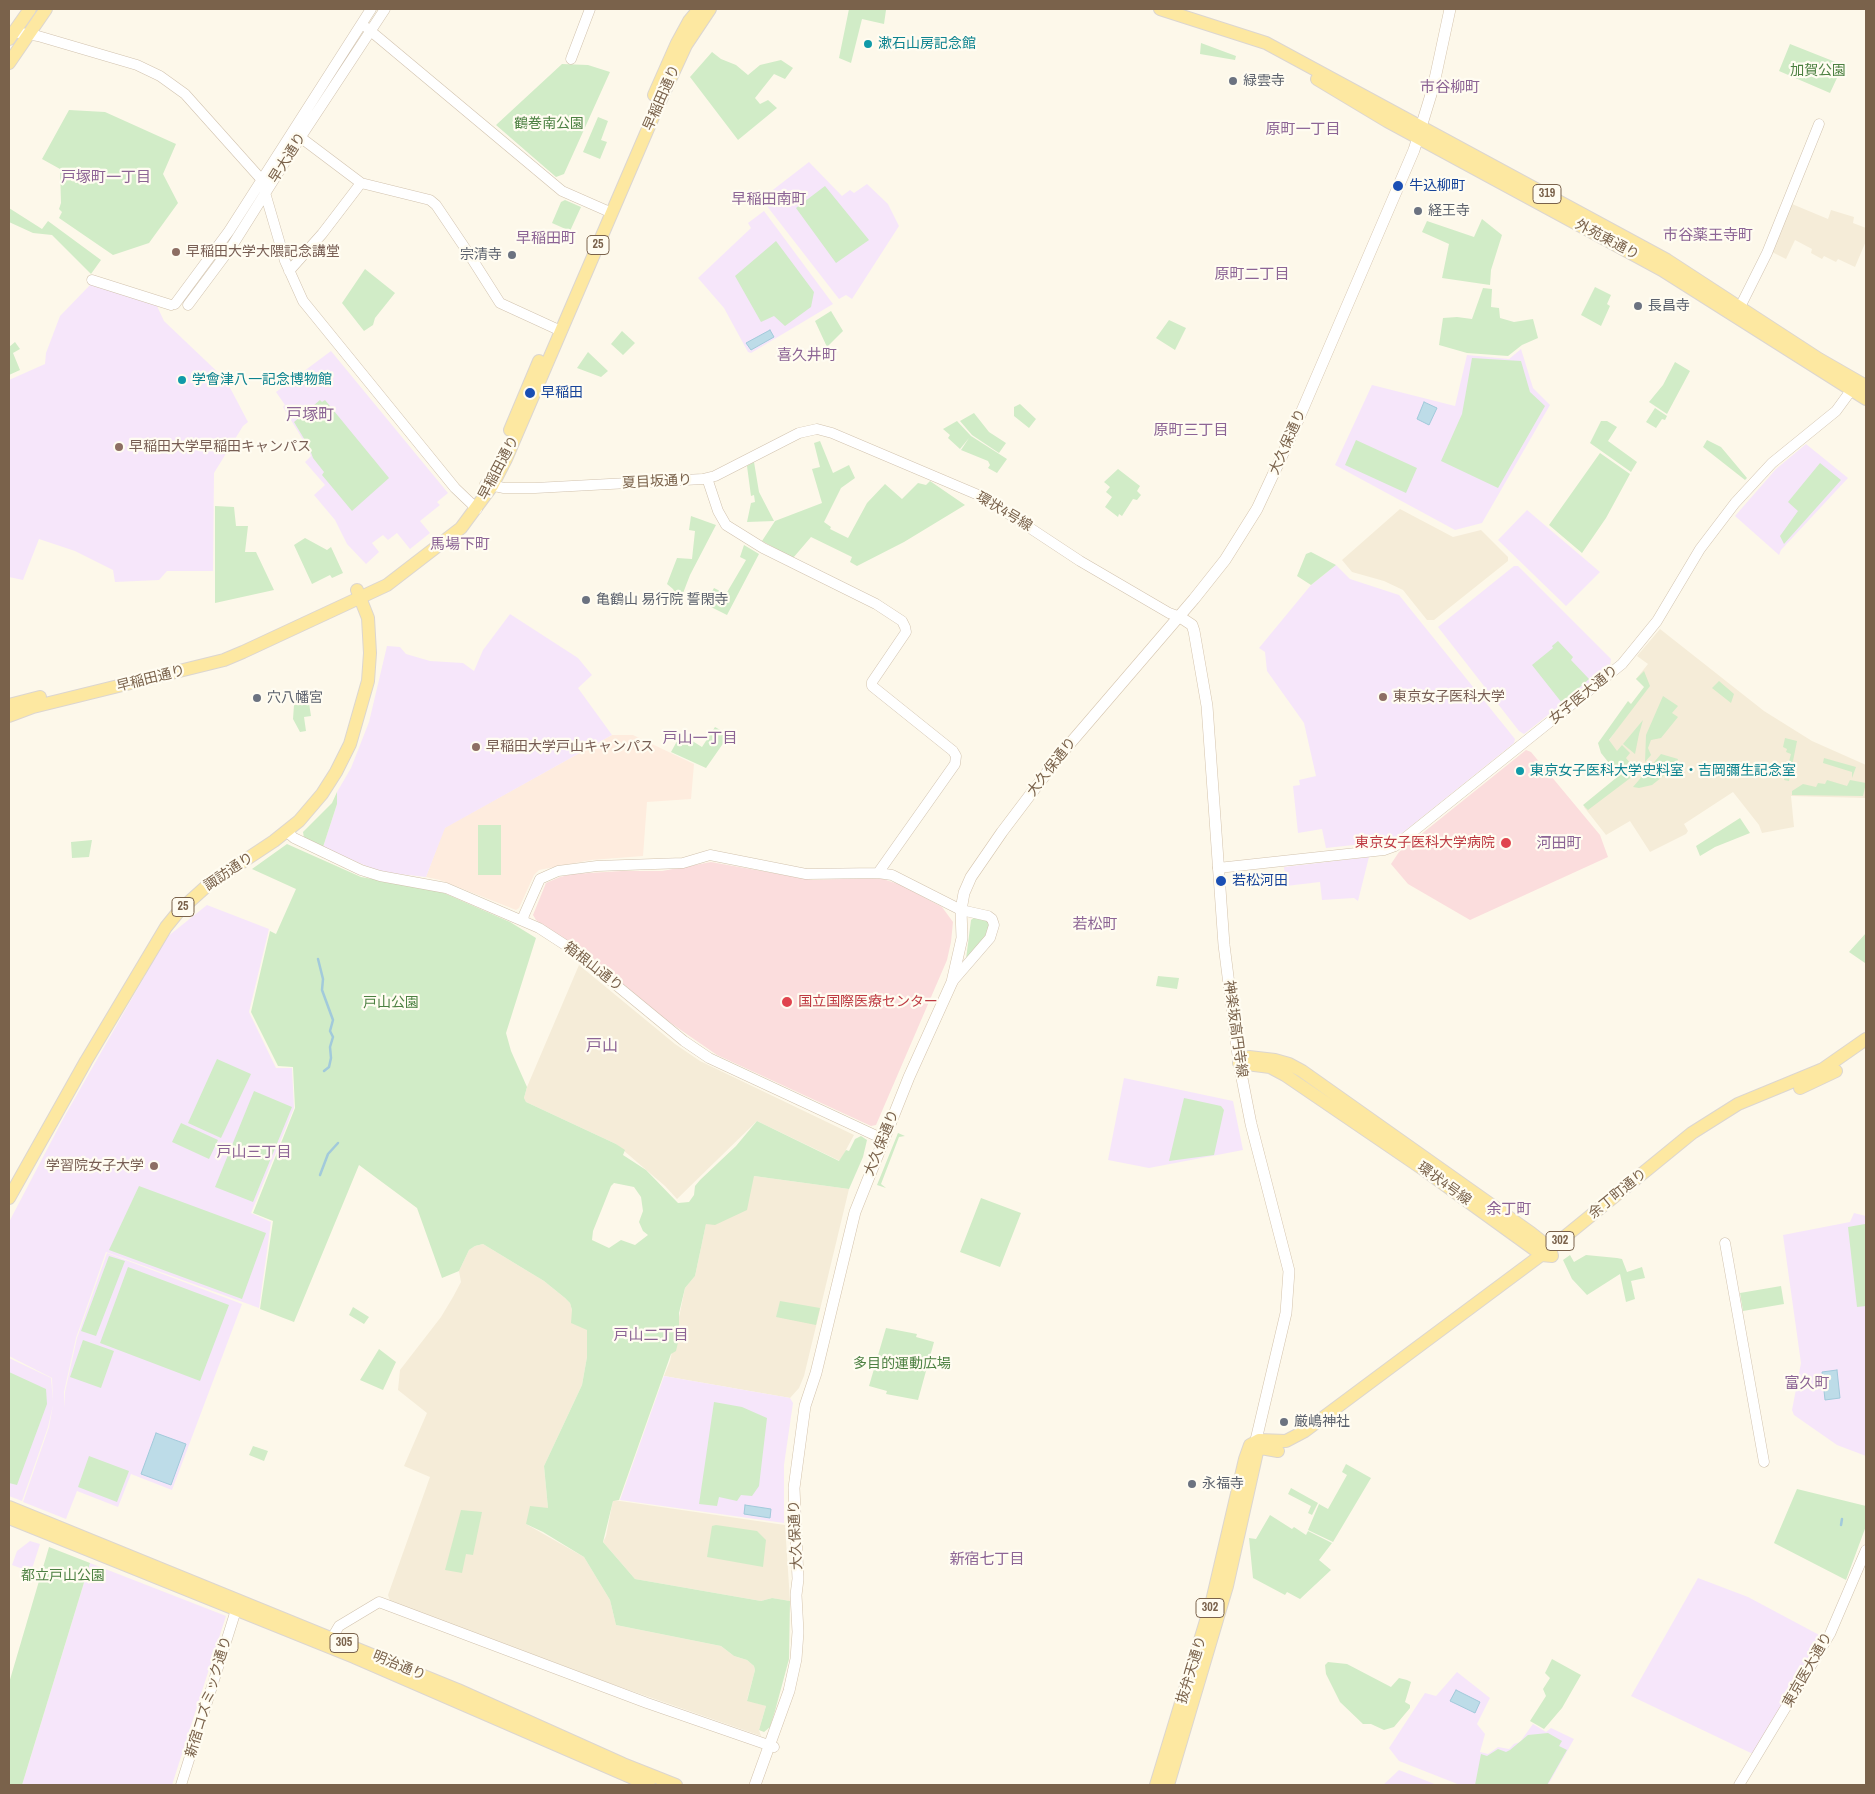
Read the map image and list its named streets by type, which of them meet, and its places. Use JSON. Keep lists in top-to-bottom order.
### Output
{
  "streets": {
    "main road": [
      "早稲田通り",
      "319",
      "外苑東通り",
      "25",
      "大久保通り",
      "環状4号線",
      "諏訪通り",
      "神楽坂高円寺線",
      "余丁町通り",
      "302",
      "305",
      "明治通り",
      "抜弁天通り"
    ],
    "street": [
      "早大通り",
      "夏目坂通り",
      "女子医大通り",
      "箱根山通り",
      "東京医大通り",
      "新宿コズミック通り"
    ]
  },
  "crossings": [
    ["早稲田通り", "夏目坂通り"],
    ["早稲田通り", "諏訪通り"],
    ["外苑東通り", "大久保通り"],
    ["外苑東通り", "女子医大通り"],
    ["大久保通り", "環状4号線"],
    ["大久保通り", "箱根山通り"],
    ["大久保通り", "神楽坂高円寺線"],
    ["夏目坂通り", "環状4号線"],
    ["環状4号線", "神楽坂高円寺線"],
    ["環状4号線", "余丁町通り"],
    ["女子医大通り", "神楽坂高円寺線"],
    ["諏訪通り", "箱根山通り"],
    ["神楽坂高円寺線", "余丁町通り"],
    ["神楽坂高円寺線", "抜弁天通り"],
    ["余丁町通り", "抜弁天通り"],
    ["明治通り", "新宿コズミック通り"]
  ],
  "districts": [
    "市谷柳町",
    "原町一丁目",
    "戸塚町一丁目",
    "早稲田南町",
    "市谷薬王寺町",
    "早稲田町",
    "原町二丁目",
    "喜久井町",
    "戸塚町",
    "原町三丁目",
    "馬場下町",
    "戸山一丁目",
    "河田町",
    "若松町",
    "戸山",
    "戸山三丁目",
    "余丁町",
    "戸山二丁目",
    "富久町",
    "新宿七丁目"
  ],
  "parks": [
    "加賀公園",
    "鶴巻南公園",
    "戸山公園",
    "多目的運動広場",
    "都立戸山公園"
  ],
  "places": [
    "漱石山房記念館",
    "緑雲寺",
    "牛込柳町",
    "経王寺",
    "早稲田大学大隈記念講堂",
    "宗清寺",
    "長昌寺",
    "学會津八一記念博物館",
    "早稲田",
    "早稲田大学早稲田キャンパス",
    "亀鶴山 易行院 誓閑寺",
    "東京女子医科大学",
    "穴八幡宮",
    "早稲田大学戸山キャンパス",
    "東京女子医科大学史料室・吉岡彌生記念室",
    "東京女子医科大学病院",
    "若松河田",
    "国立国際医療センター",
    "学習院女子大学",
    "厳嶋神社",
    "永福寺"
  ]
}
